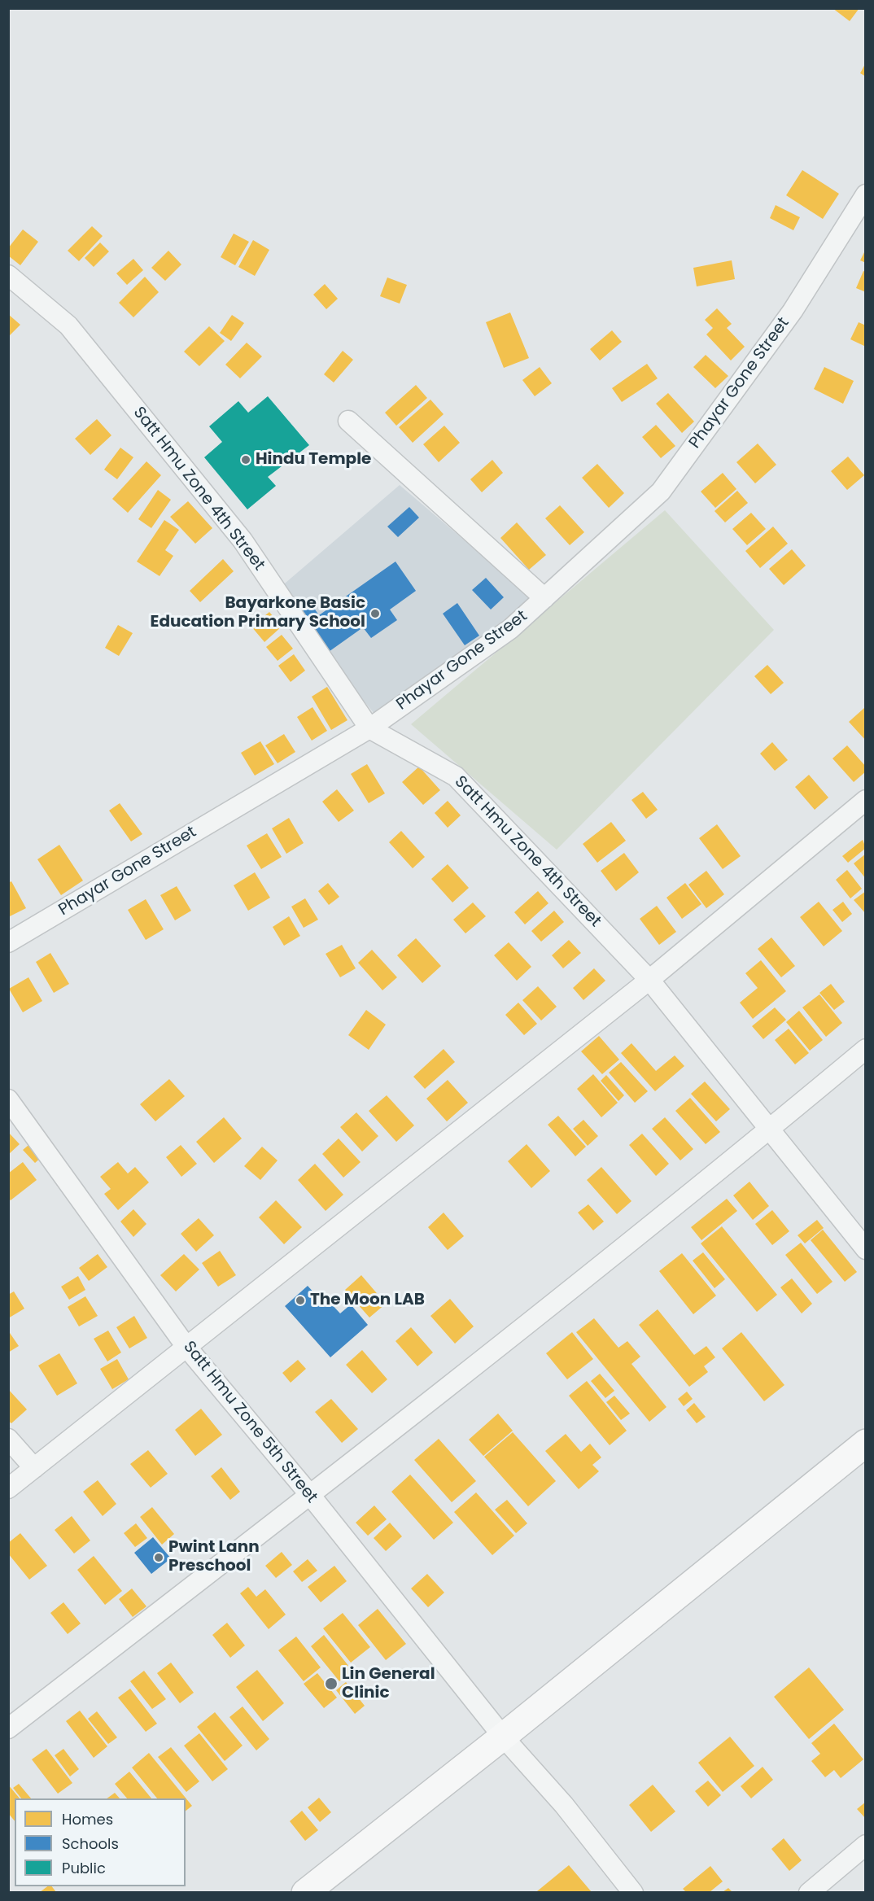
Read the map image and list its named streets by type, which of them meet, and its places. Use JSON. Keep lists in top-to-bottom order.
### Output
{
  "streets": {
    "street": ["Phayar Gone Street", "Satt Hmu Zone 4th Street", "Satt Hmu Zone 5th Street"]
  },
  "crossings": [
    ["Phayar Gone Street", "Satt Hmu Zone 4th Street"]
  ],
  "places": [
    "Hindu Temple",
    "Bayarkone Basic Education Primary School",
    "The Moon LAB",
    "Pwint Lann Preschool",
    "Lin General Clinic"
  ],
  "legend": ["Homes", "Schools", "Public"]
}
